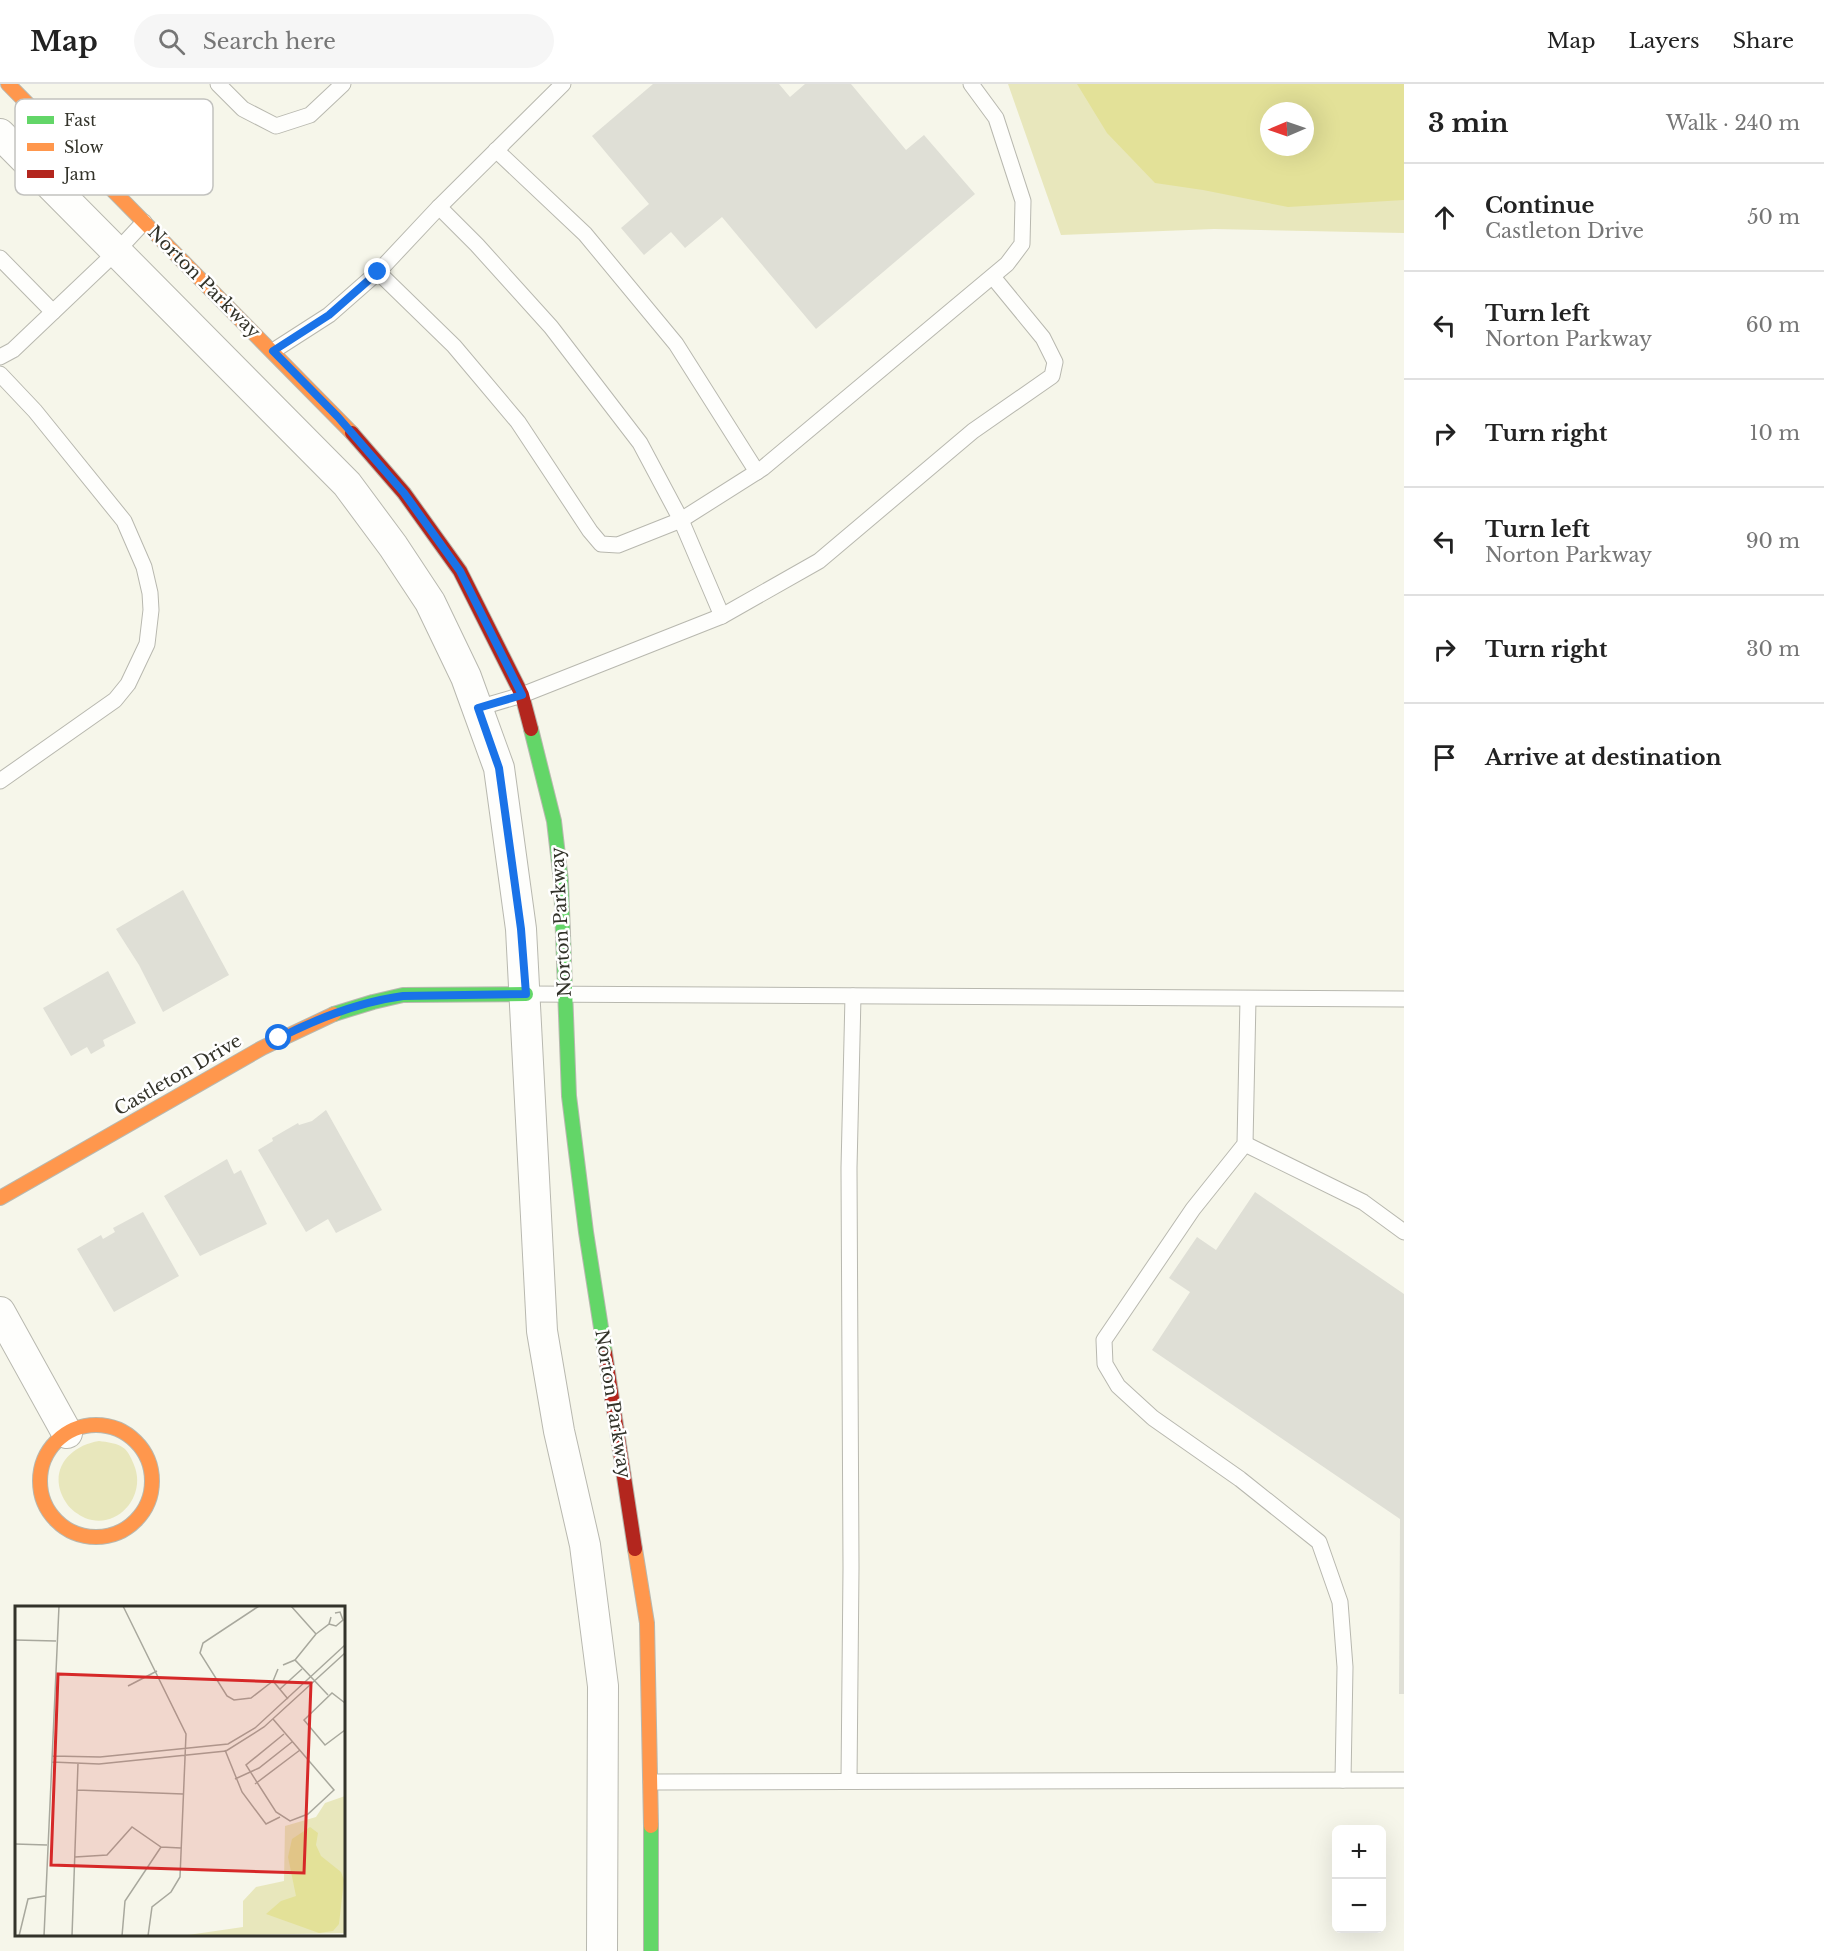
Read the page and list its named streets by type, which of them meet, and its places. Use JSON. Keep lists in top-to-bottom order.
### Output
{
  "streets": {
    "street": ["Norton Parkway", "Castleton Drive"]
  },
  "legend": ["Fast", "Slow", "Jam"],
  "north": "left",
  "page": {
    "header": "Map",
    "search": "Search here",
    "nav": ["Map", "Layers", "Share"],
    "heading": ["3 min", "Walk · 240 m"],
    "list": [
      ["Continue", "Castleton Drive", "50 m"],
      ["Turn left", "Norton Parkway", "60 m"],
      ["Turn right", "10 m"],
      ["Turn left", "Norton Parkway", "90 m"],
      ["Turn right", "30 m"],
      "Arrive at destination"
    ],
    "map_buttons": ["+", "−"]
  }
}
